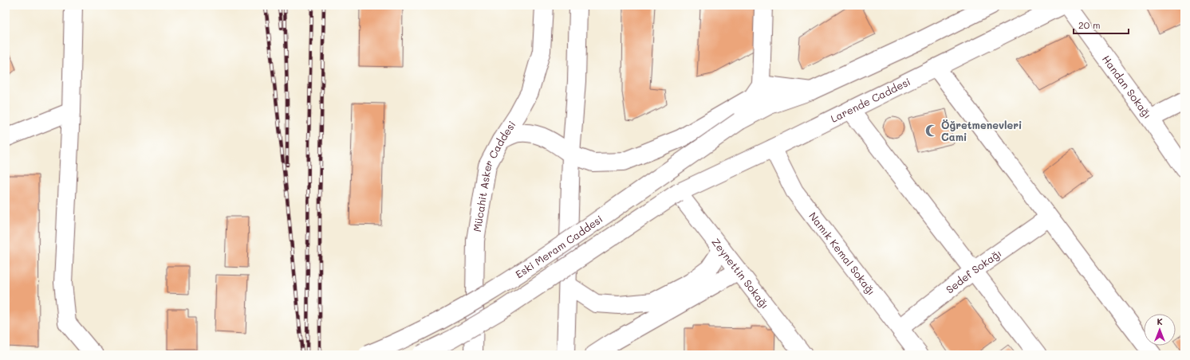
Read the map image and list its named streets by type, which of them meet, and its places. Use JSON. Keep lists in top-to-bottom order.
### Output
{
  "streets": {
    "street": [
      "Handan Sokağı",
      "Larende Caddesi",
      "Mücahit Asker Caddesi",
      "Eski Meram Caddesi",
      "Namık Kemal Sokağı",
      "Sedef Sokağı",
      "Zeynettin Sokağı"
    ]
  },
  "crossings": [
    ["Larende Caddesi", "Eski Meram Caddesi"],
    ["Larende Caddesi", "Namık Kemal Sokağı"],
    ["Larende Caddesi", "Zeynettin Sokağı"],
    ["Eski Meram Caddesi", "Zeynettin Sokağı"],
    ["Namık Kemal Sokağı", "Sedef Sokağı"]
  ],
  "places": {
    "mosque": ["Öğretmenevleri Cami"]
  },
  "scale_bar": "20 m",
  "north": "top"
}
